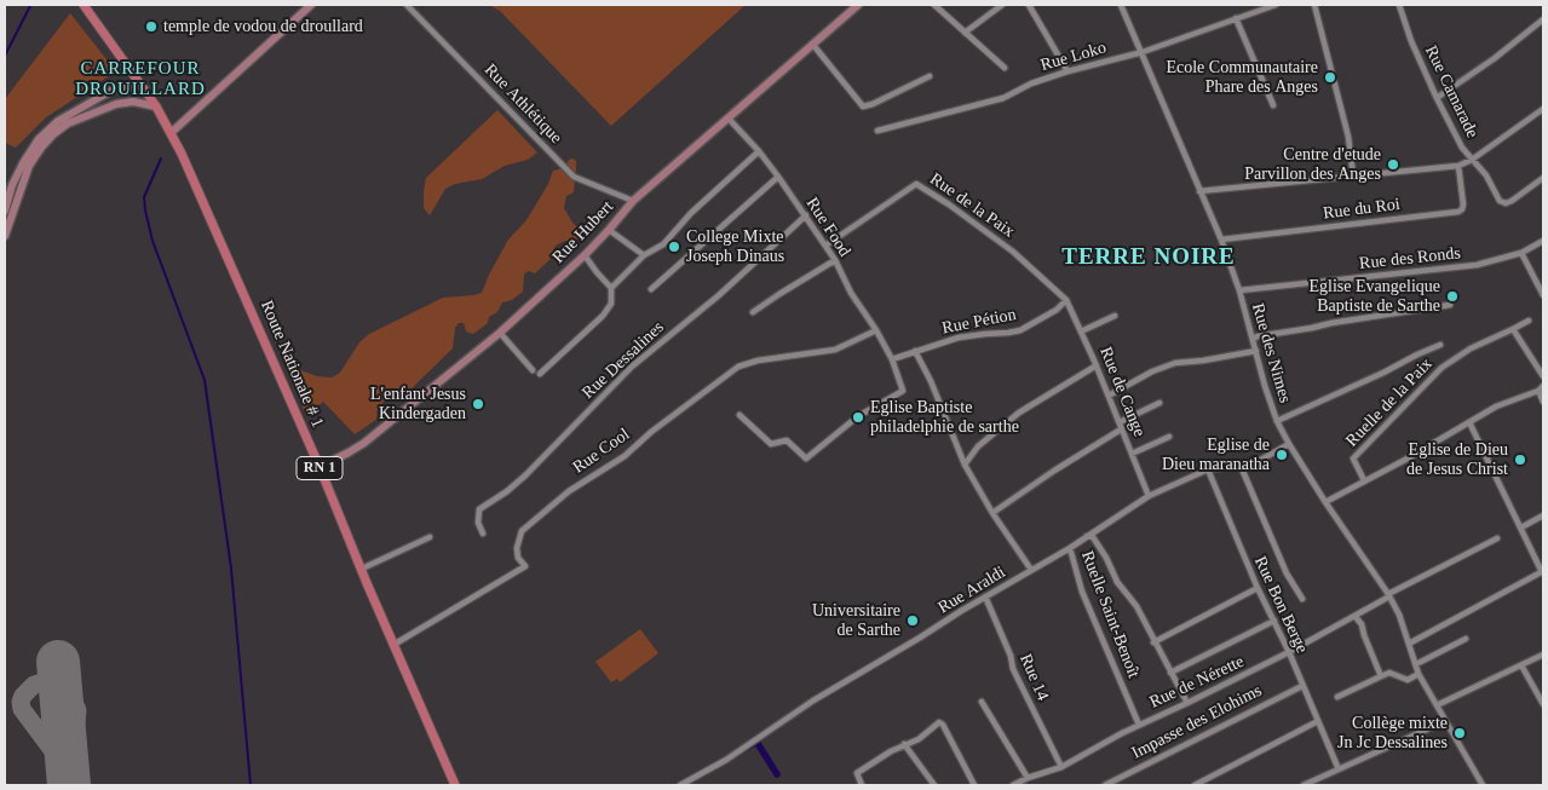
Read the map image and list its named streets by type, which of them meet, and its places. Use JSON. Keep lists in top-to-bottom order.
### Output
{
  "streets": {
    "main road": ["Route Nationale # 1", "RN 1"],
    "street": [
      "Rue Loko",
      "Rue Camarade",
      "Rue Athlétique",
      "Rue de la Paix",
      "Rue du Roi",
      "Rue Food",
      "Rue Hubert",
      "Rue des Ronds",
      "Rue Pétion",
      "Rue des Nimes",
      "Rue Dessalines",
      "Rue de Cange",
      "Ruelle de la Paix",
      "Rue Cool",
      "Rue Araldi",
      "Rue Bon Berge",
      "Ruelle Saint-Benoît",
      "Rue 14",
      "Rue de Nérette",
      "Impasse des Elohims"
    ]
  },
  "crossings": [
    ["Rue Loko", "Rue des Nimes"],
    ["Rue Athlétique", "Rue Hubert"],
    ["Rue de la Paix", "Rue Food"],
    ["Rue de la Paix", "Rue Pétion"],
    ["Rue de la Paix", "Rue de Cange"],
    ["Rue du Roi", "Rue des Nimes"],
    ["Rue Food", "Rue Hubert"],
    ["Rue Food", "Rue Pétion"],
    ["Rue Food", "Rue Dessalines"],
    ["Rue Food", "Rue Cool"],
    ["Rue Hubert", "Route Nationale # 1"],
    ["Rue des Ronds", "Rue des Nimes"],
    ["Rue Pétion", "Rue de Cange"],
    ["Rue des Nimes", "Rue Araldi"],
    ["Rue des Nimes", "Rue de Nérette"],
    ["Route Nationale # 1", "Rue Cool"],
    ["Rue de Cange", "Rue Araldi"],
    ["Rue Araldi", "Rue Bon Berge"],
    ["Rue Araldi", "Ruelle Saint-Benoît"],
    ["Rue Araldi", "Rue 14"],
    ["Rue Bon Berge", "Rue de Nérette"],
    ["Rue Bon Berge", "Impasse des Elohims"],
    ["Ruelle Saint-Benoît", "Rue de Nérette"],
    ["Rue 14", "Rue de Nérette"]
  ],
  "districts": ["CARREFOUR DROUILLARD", "TERRE NOIRE"],
  "places": [
    "temple de vodou de droullard",
    "Ecole Communautaire Phare des Anges",
    "Centre d'etude Parvillon des Anges",
    "College Mixte Joseph Dinaus",
    "Eglise Evangelique Baptiste de Sarthe",
    "L'enfant Jesus Kindergaden",
    "Eglise Baptiste philadelphie de sarthe",
    "Eglise de Dieu maranatha",
    "Eglise de Dieu de Jesus Christ",
    "Universitaire de Sarthe",
    "Collège mixte Jn Jc Dessalines"
  ]
}
